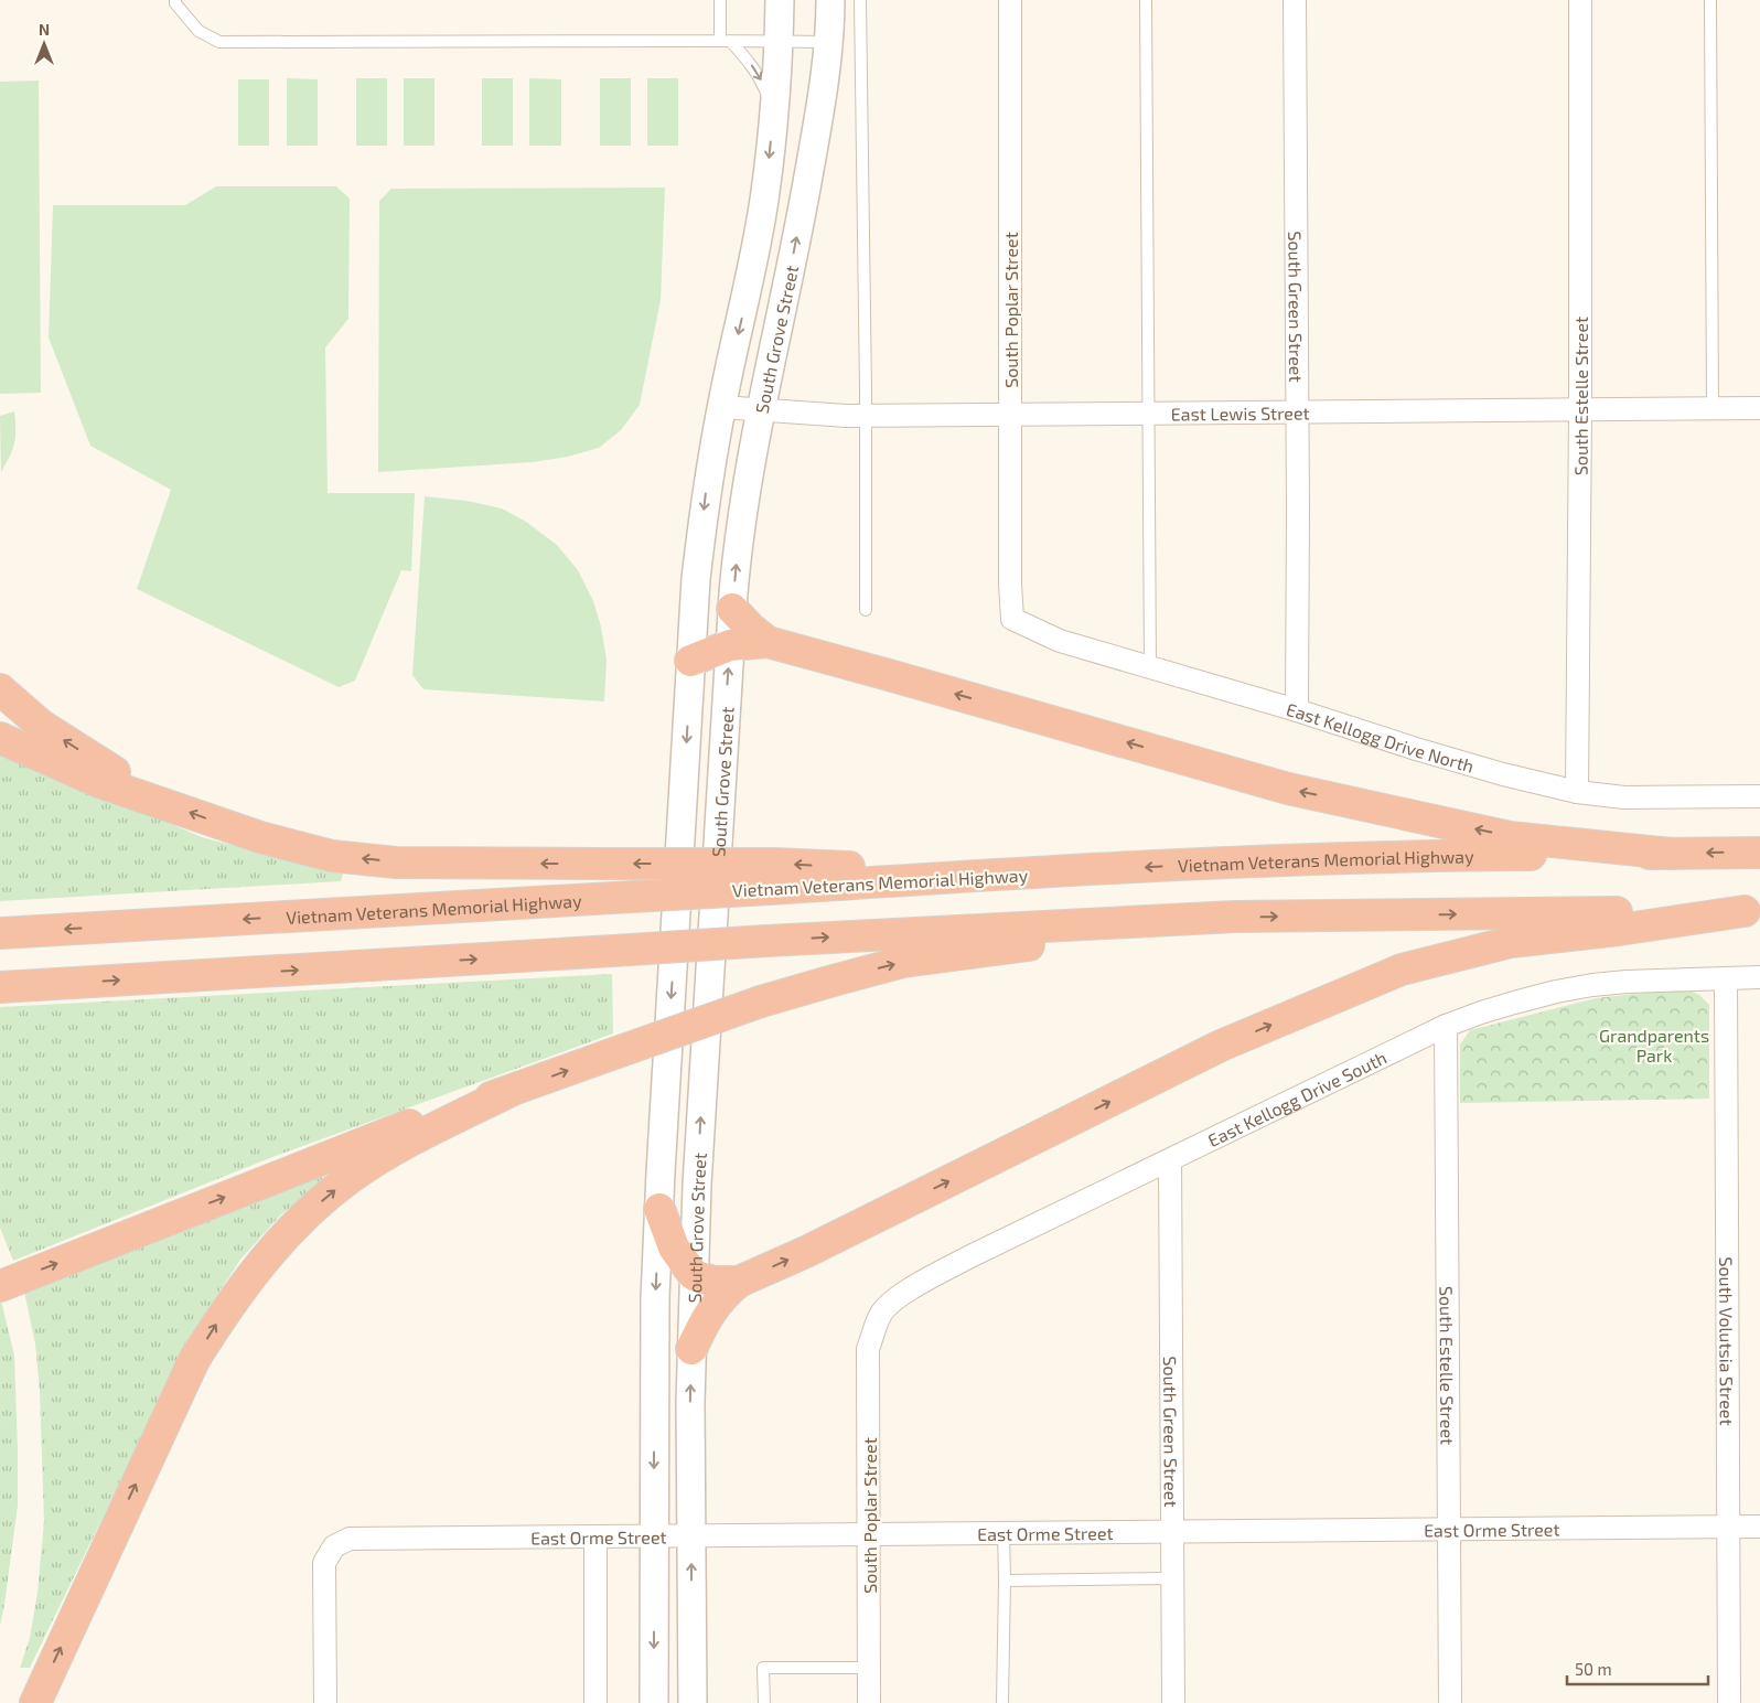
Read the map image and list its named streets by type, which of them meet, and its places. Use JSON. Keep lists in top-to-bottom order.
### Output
{
  "streets": {
    "highway": ["Vietnam Veterans Memorial Highway"],
    "street": [
      "South Green Street",
      "South Poplar Street",
      "South Grove Street",
      "South Estelle Street",
      "East Lewis Street",
      "East Kellogg Drive North",
      "East Kellogg Drive South",
      "South Volutsia Street",
      "East Orme Street"
    ]
  },
  "crossings": [
    ["South Green Street", "East Lewis Street"],
    ["South Green Street", "East Kellogg Drive North"],
    ["South Green Street", "East Kellogg Drive South"],
    ["South Green Street", "East Orme Street"],
    ["South Poplar Street", "East Lewis Street"],
    ["South Poplar Street", "East Kellogg Drive North"],
    ["South Poplar Street", "East Kellogg Drive South"],
    ["South Poplar Street", "East Orme Street"],
    ["South Grove Street", "East Lewis Street"],
    ["South Grove Street", "East Orme Street"],
    ["South Estelle Street", "East Lewis Street"],
    ["South Estelle Street", "East Kellogg Drive North"],
    ["South Estelle Street", "East Kellogg Drive South"],
    ["South Estelle Street", "East Orme Street"],
    ["East Kellogg Drive South", "South Volutsia Street"],
    ["South Volutsia Street", "East Orme Street"]
  ],
  "parks": ["Grandparents Park"],
  "scale_bar": "50 m",
  "north": "top"
}
